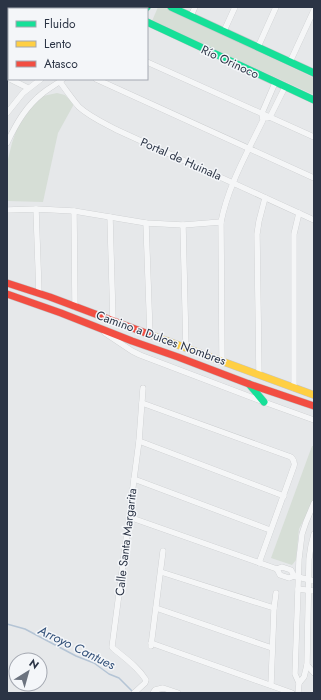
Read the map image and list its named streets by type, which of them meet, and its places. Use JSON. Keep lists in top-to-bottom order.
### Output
{
  "streets": {
    "street": [
      "Río Orinoco",
      "Portal de Huinala",
      "Camino a Dulces Nombres",
      "Calle Santa Margarita"
    ]
  },
  "water": ["Arroyo Cantues"],
  "legend": ["Fluido", "Lento", "Atasco"],
  "north": "top right"
}
